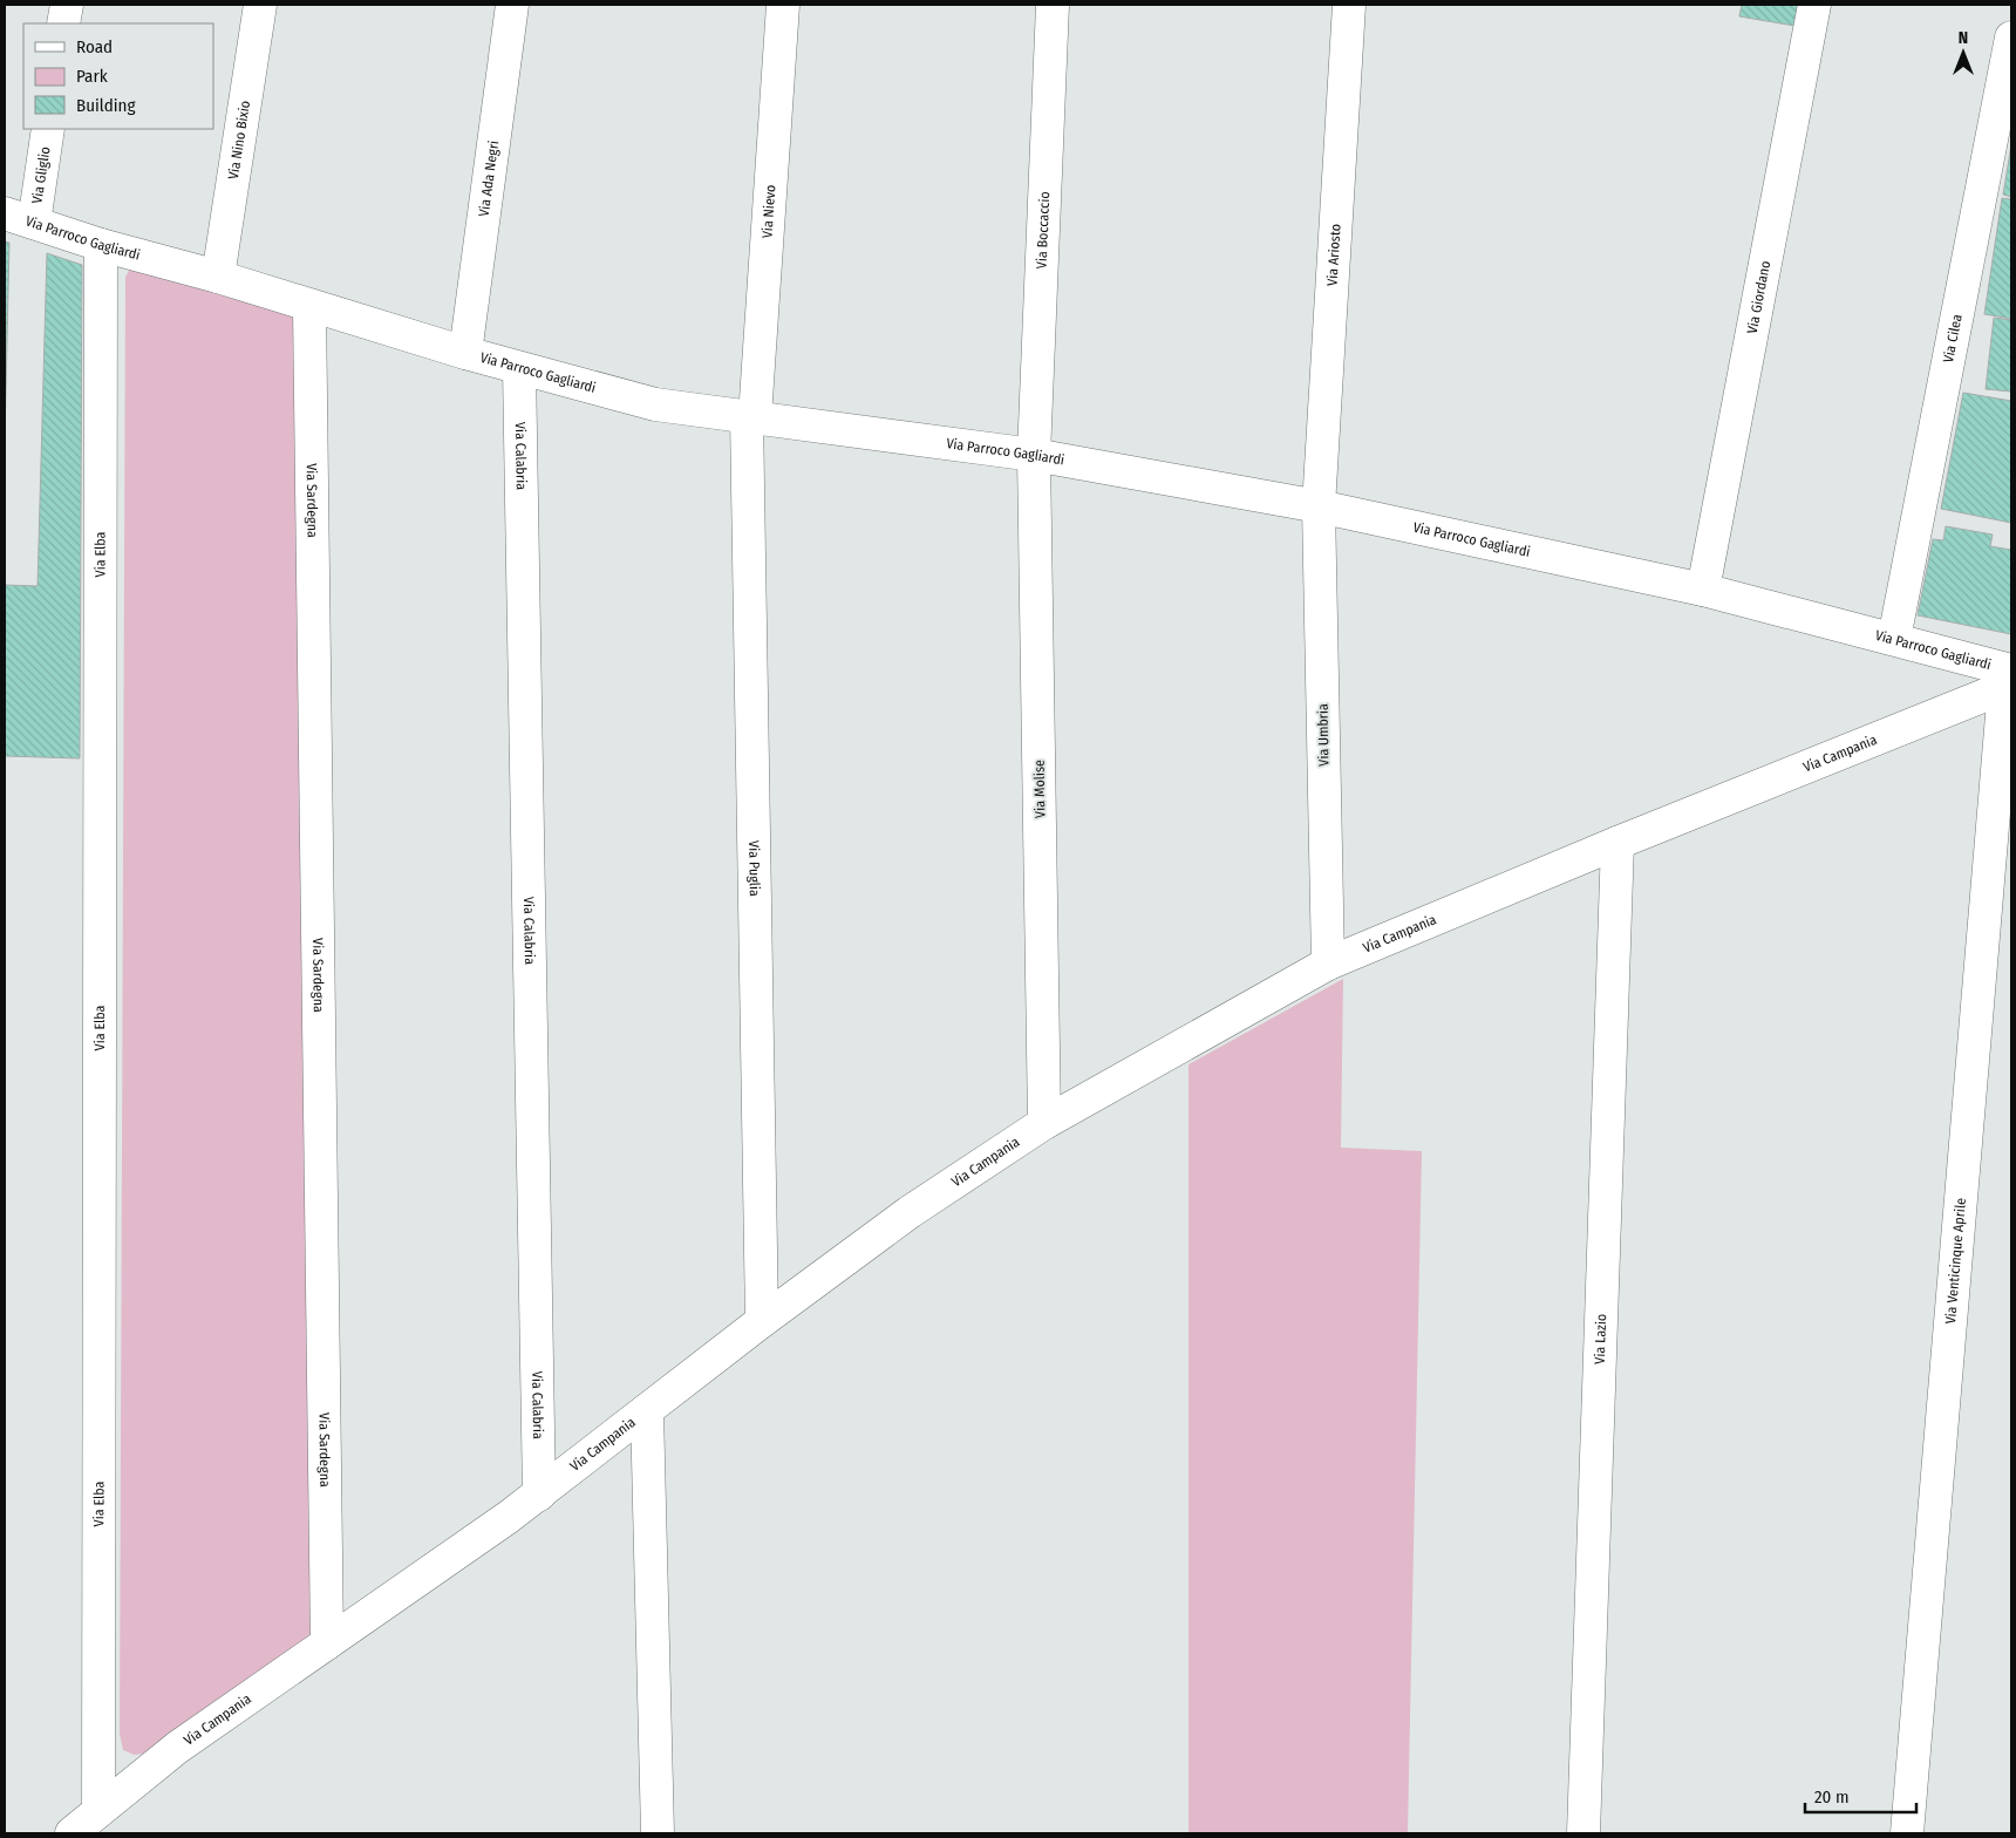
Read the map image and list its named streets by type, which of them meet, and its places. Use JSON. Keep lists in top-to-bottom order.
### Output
{
  "streets": {
    "street": [
      "Via Nino Bixio",
      "Via Gliglio",
      "Via Ada Negri",
      "Via Nievo",
      "Via Boccaccio",
      "Via Parroco Gagliardi",
      "Via Ariosto",
      "Via Giordano",
      "Via Cilea",
      "Via Calabria",
      "Via Sardegna",
      "Via Elba",
      "Via Umbria",
      "Via Campania",
      "Via Molise",
      "Via Puglia",
      "Via Venticinque Aprile",
      "Via Lazio"
    ]
  },
  "crossings": [
    ["Via Nino Bixio", "Via Parroco Gagliardi"],
    ["Via Gliglio", "Via Parroco Gagliardi"],
    ["Via Ada Negri", "Via Parroco Gagliardi"],
    ["Via Nievo", "Via Parroco Gagliardi"],
    ["Via Nievo", "Via Puglia"],
    ["Via Boccaccio", "Via Parroco Gagliardi"],
    ["Via Boccaccio", "Via Molise"],
    ["Via Parroco Gagliardi", "Via Ariosto"],
    ["Via Parroco Gagliardi", "Via Giordano"],
    ["Via Parroco Gagliardi", "Via Cilea"],
    ["Via Parroco Gagliardi", "Via Calabria"],
    ["Via Parroco Gagliardi", "Via Sardegna"],
    ["Via Parroco Gagliardi", "Via Elba"],
    ["Via Parroco Gagliardi", "Via Umbria"],
    ["Via Parroco Gagliardi", "Via Campania"],
    ["Via Parroco Gagliardi", "Via Molise"],
    ["Via Parroco Gagliardi", "Via Puglia"],
    ["Via Parroco Gagliardi", "Via Venticinque Aprile"],
    ["Via Ariosto", "Via Umbria"],
    ["Via Calabria", "Via Campania"],
    ["Via Sardegna", "Via Campania"],
    ["Via Elba", "Via Campania"],
    ["Via Umbria", "Via Campania"],
    ["Via Campania", "Via Molise"],
    ["Via Campania", "Via Puglia"],
    ["Via Campania", "Via Venticinque Aprile"],
    ["Via Campania", "Via Lazio"]
  ],
  "legend": ["Road", "Park", "Building"],
  "scale_bar": "20 m",
  "north": "top"
}
